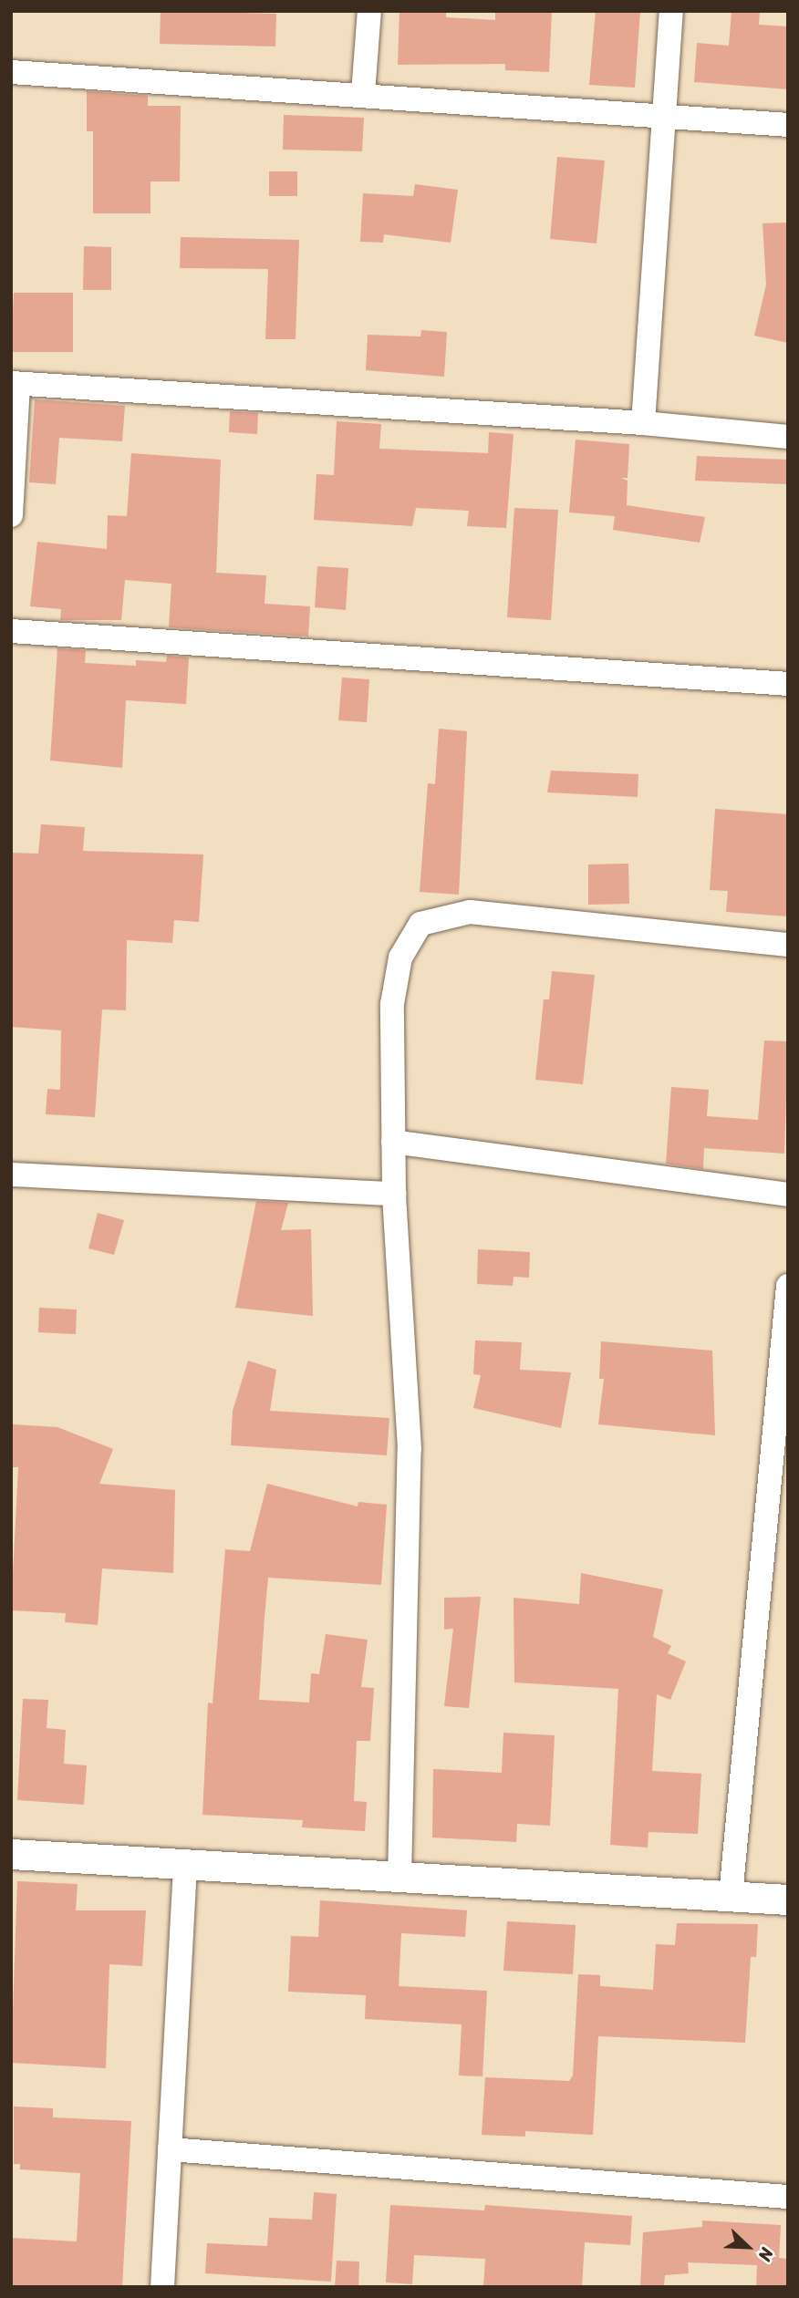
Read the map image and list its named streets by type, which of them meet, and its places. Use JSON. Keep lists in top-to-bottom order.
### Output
{
  "north": "bottom right"
}
